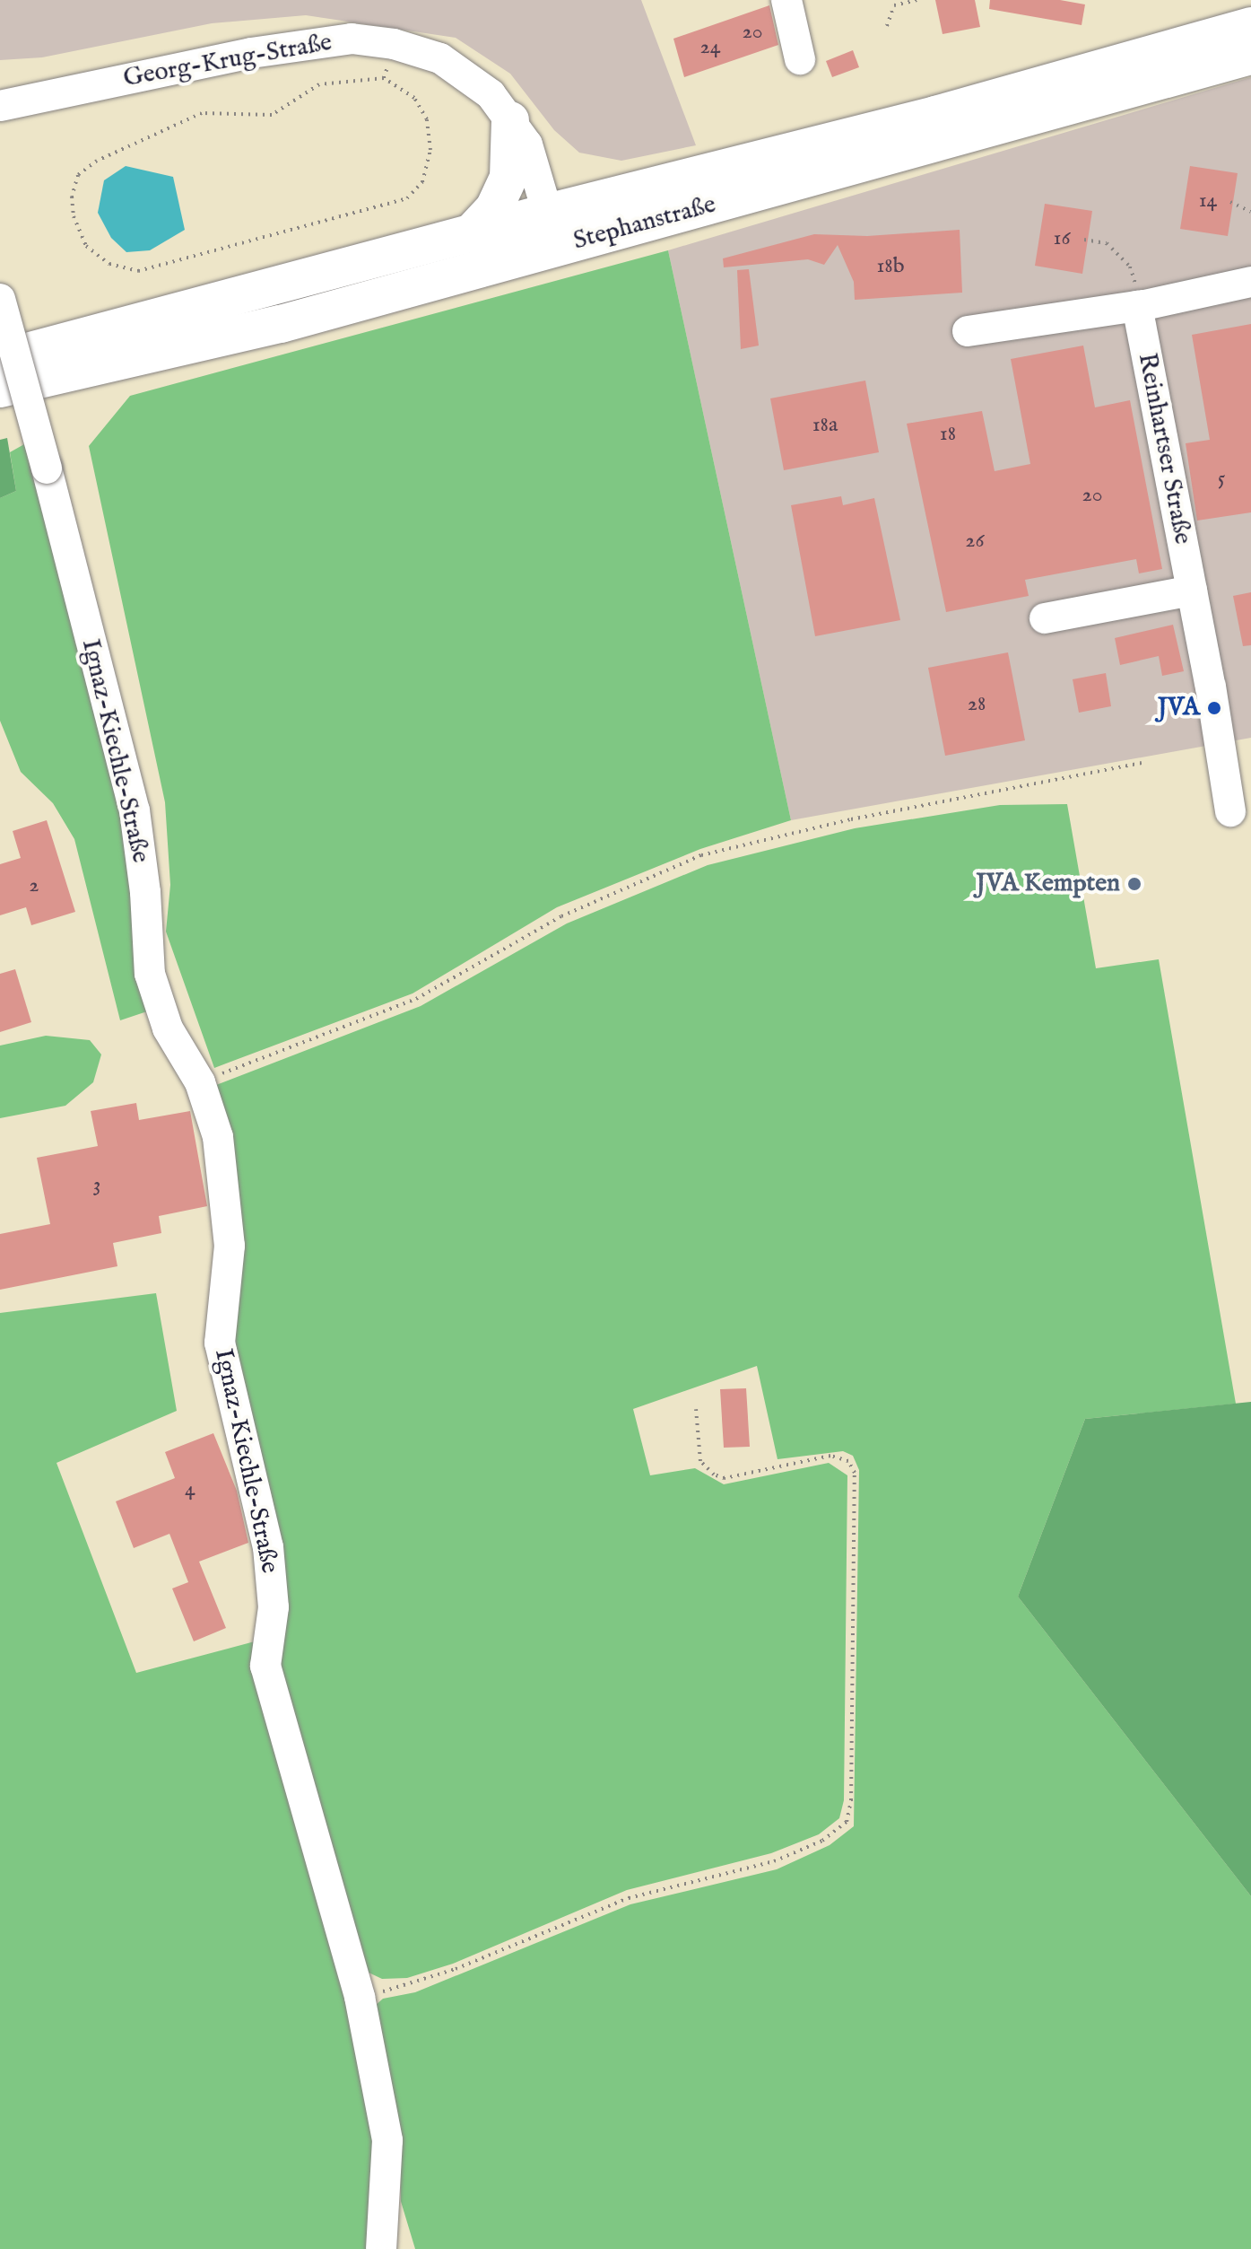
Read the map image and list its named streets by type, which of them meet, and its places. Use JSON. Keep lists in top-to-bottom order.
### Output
{
  "streets": {
    "main road": ["Stephanstraße"],
    "street": ["Georg-Krug-Straße", "Reinhartser Straße", "Ignaz-Kiechle-Straße"]
  },
  "crossings": [
    ["Georg-Krug-Straße", "Stephanstraße"]
  ],
  "places": ["JVA", "JVA Kempten"],
  "house_numbers": [
    "20",
    "24",
    "14",
    "16",
    "18b",
    "18a",
    "18",
    "5",
    "20",
    "26",
    "28",
    "2",
    "3",
    "4"
  ]
}
